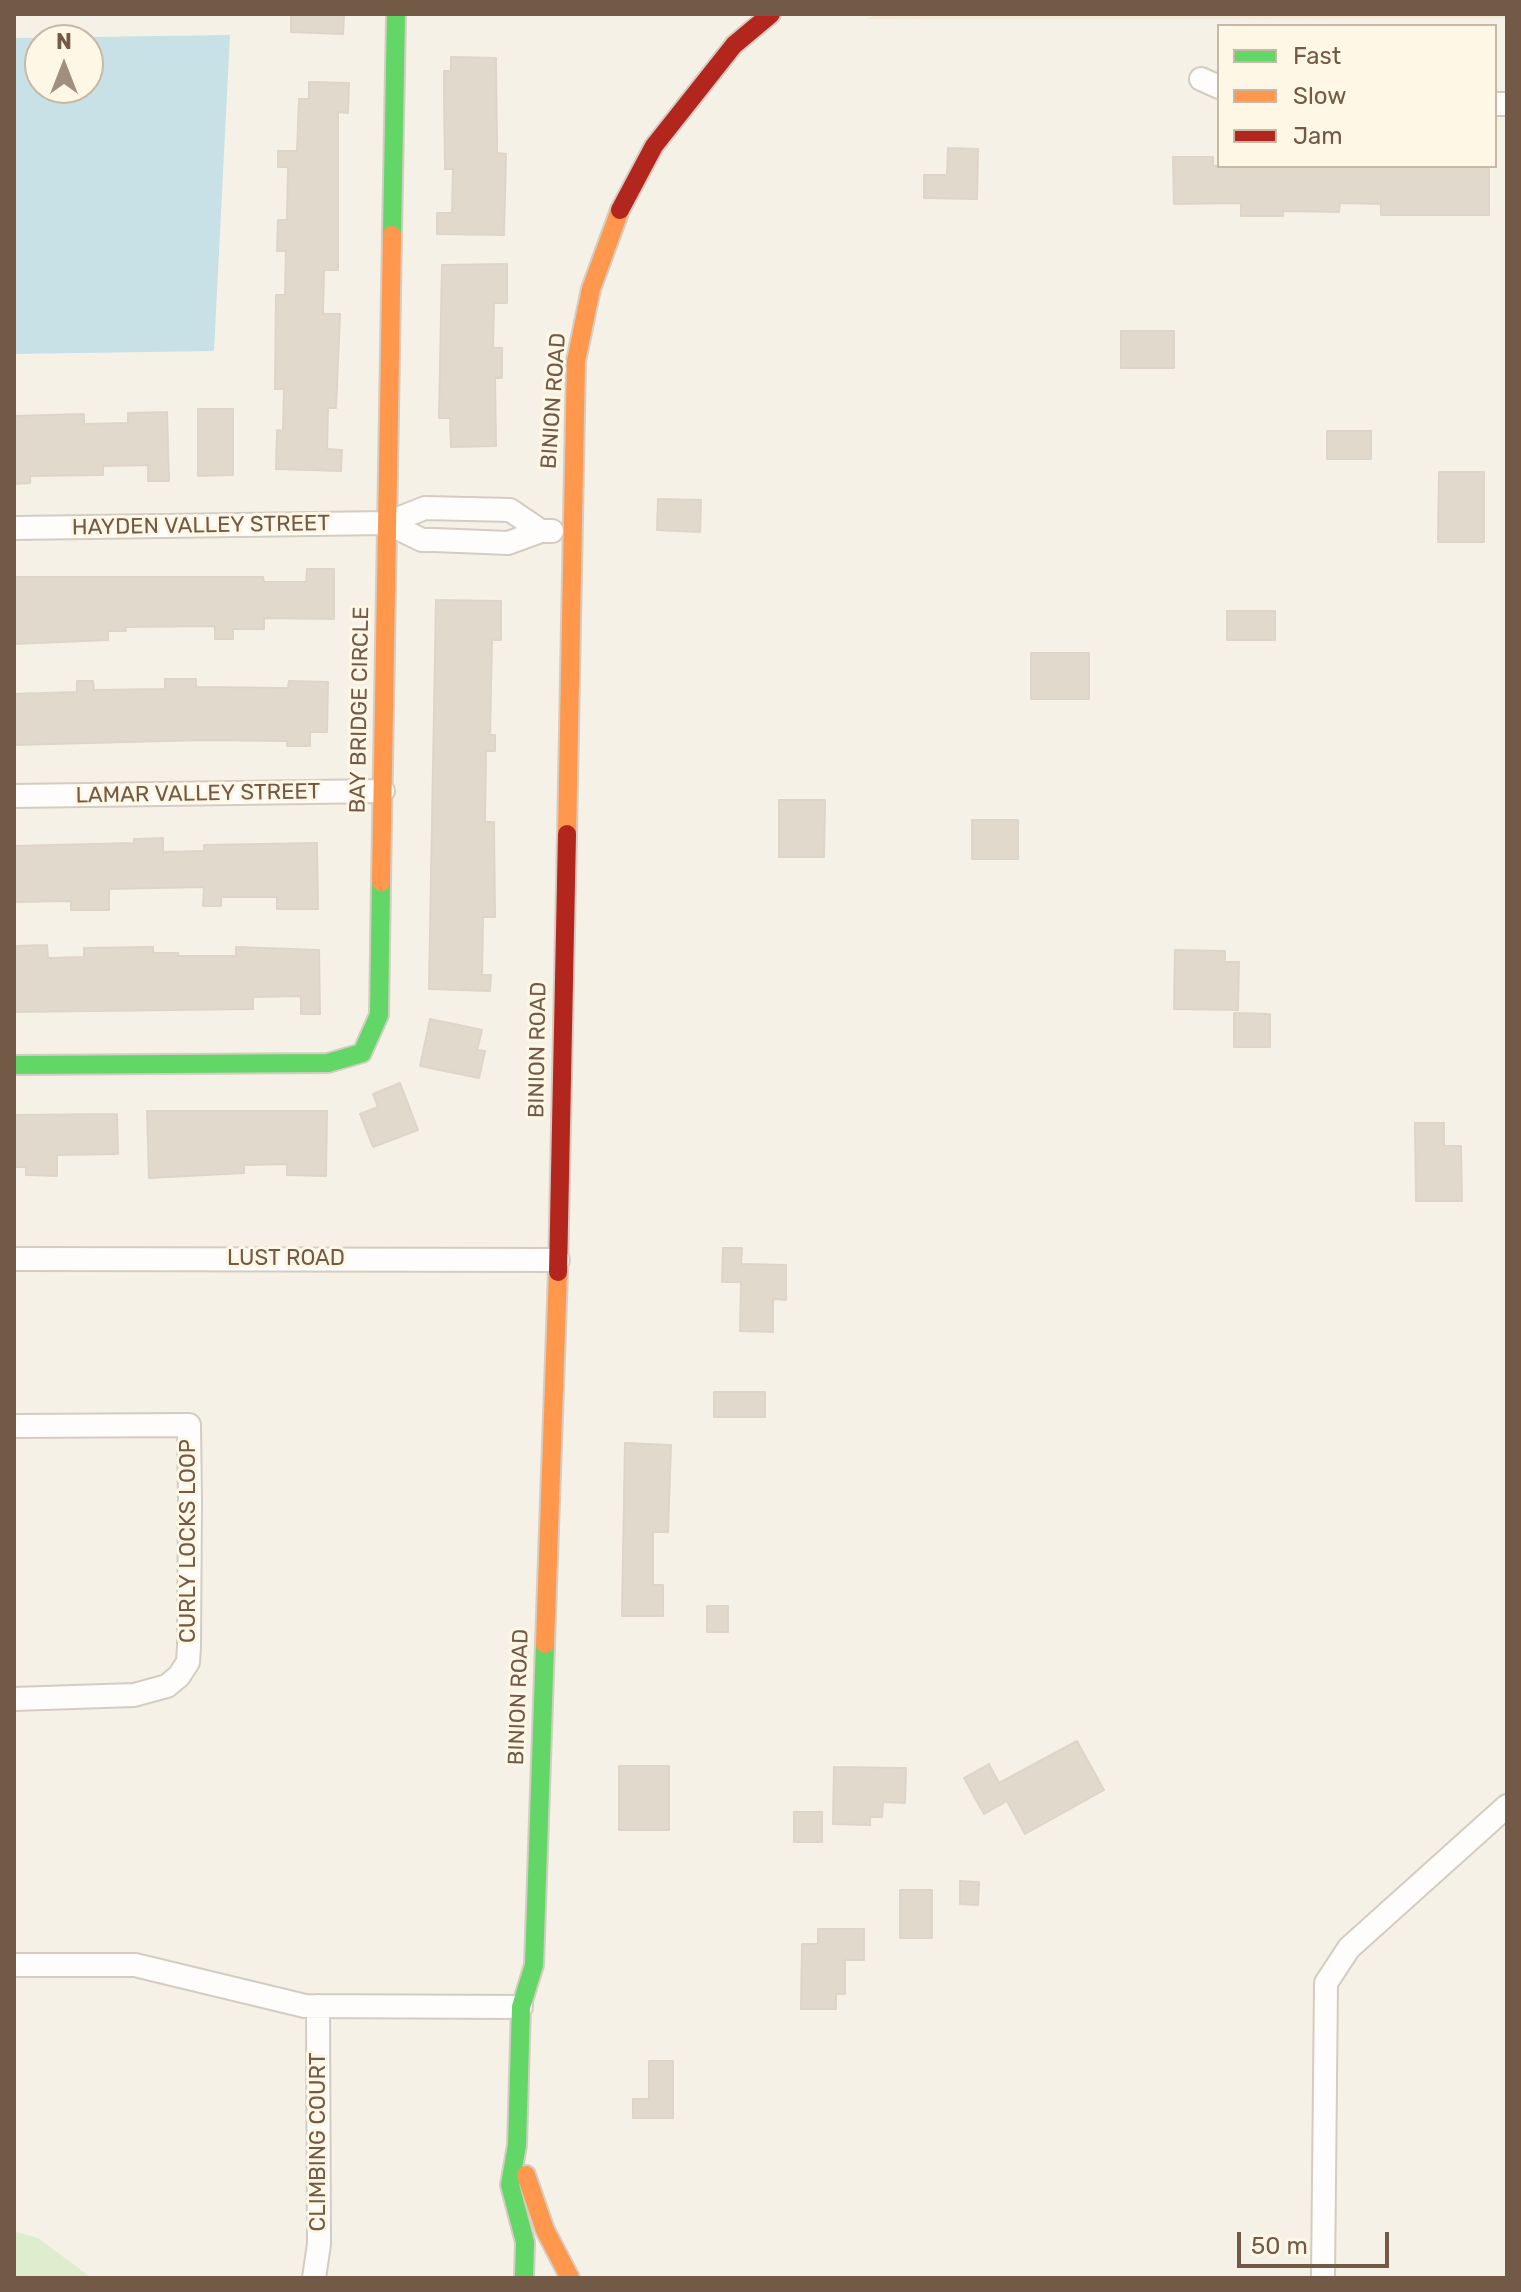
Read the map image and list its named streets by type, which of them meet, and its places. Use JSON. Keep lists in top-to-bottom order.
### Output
{
  "streets": {
    "main road": ["BINION ROAD", "BAY BRIDGE CIRCLE"],
    "street": [
      "HAYDEN VALLEY STREET",
      "LAMAR VALLEY STREET",
      "LUST ROAD",
      "CURLY LOCKS LOOP",
      "CLIMBING COURT"
    ]
  },
  "crossings": [
    ["BINION ROAD", "HAYDEN VALLEY STREET"],
    ["BINION ROAD", "LUST ROAD"],
    ["HAYDEN VALLEY STREET", "BAY BRIDGE CIRCLE"],
    ["BAY BRIDGE CIRCLE", "LAMAR VALLEY STREET"]
  ],
  "legend": ["Fast", "Slow", "Jam"],
  "scale_bar": "50 m",
  "north": "top"
}
